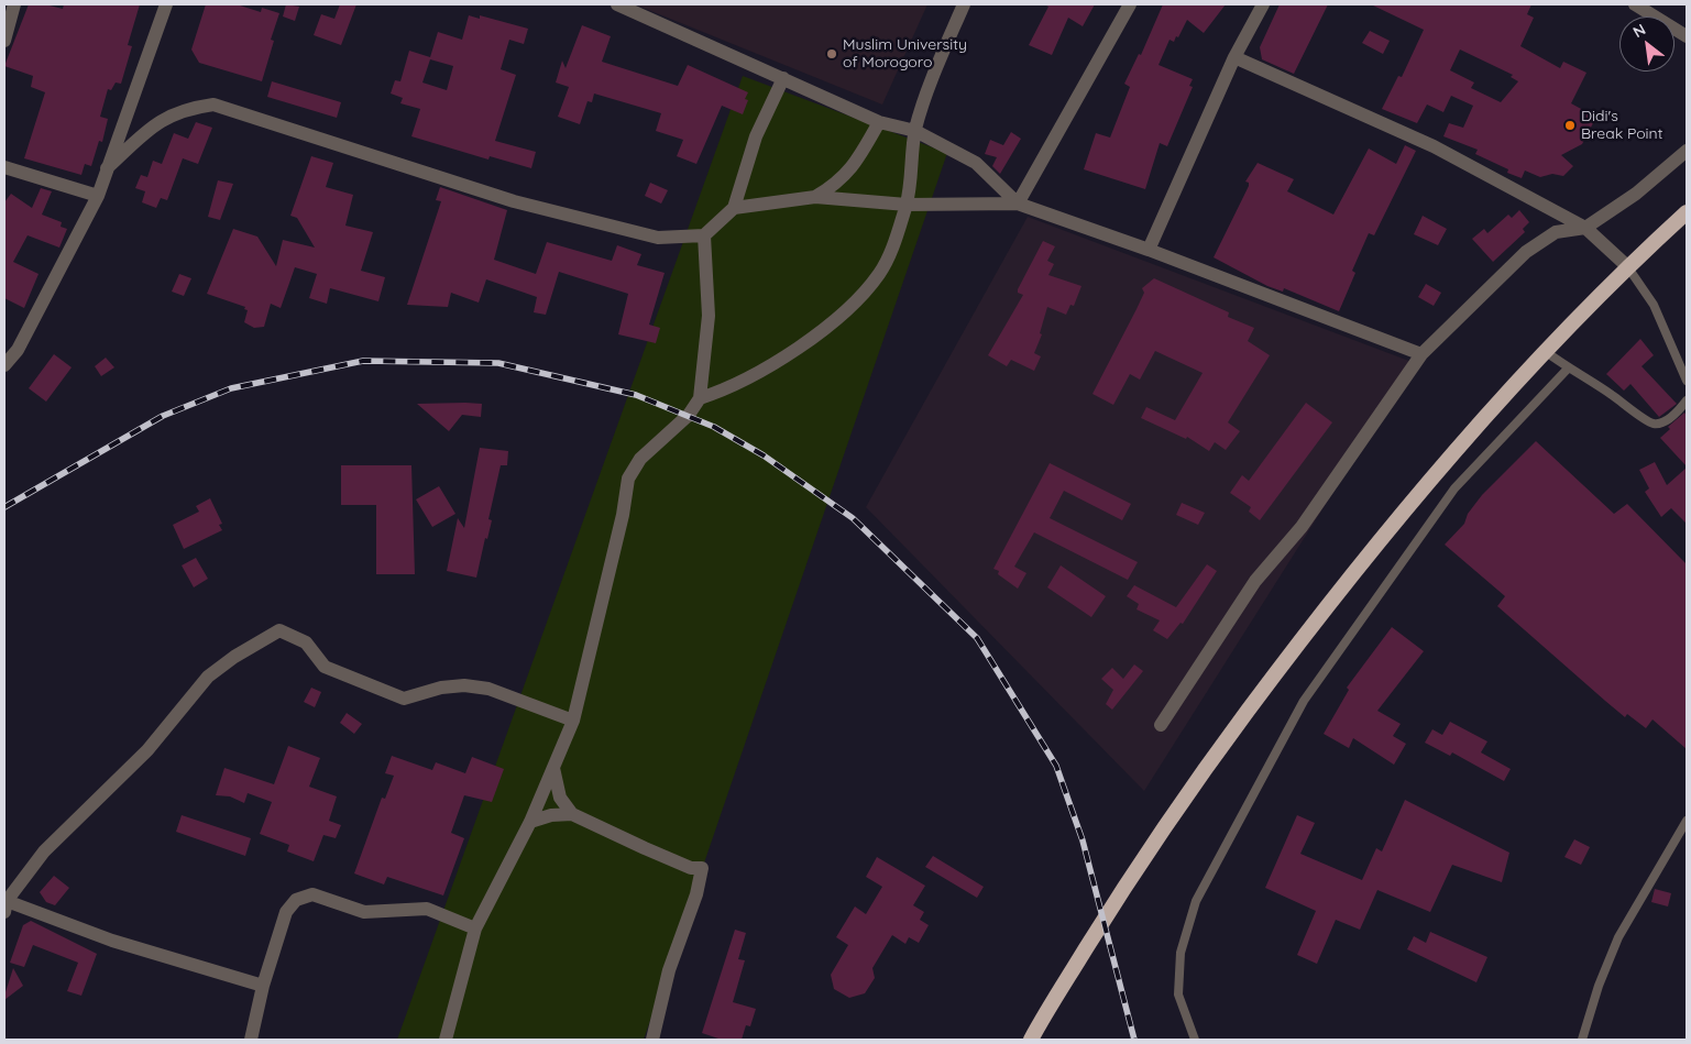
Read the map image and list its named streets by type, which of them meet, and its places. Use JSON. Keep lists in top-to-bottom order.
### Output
{
  "places": ["Muslim University of Morogoro", "Didi's Break Point"],
  "north": "top left"
}
